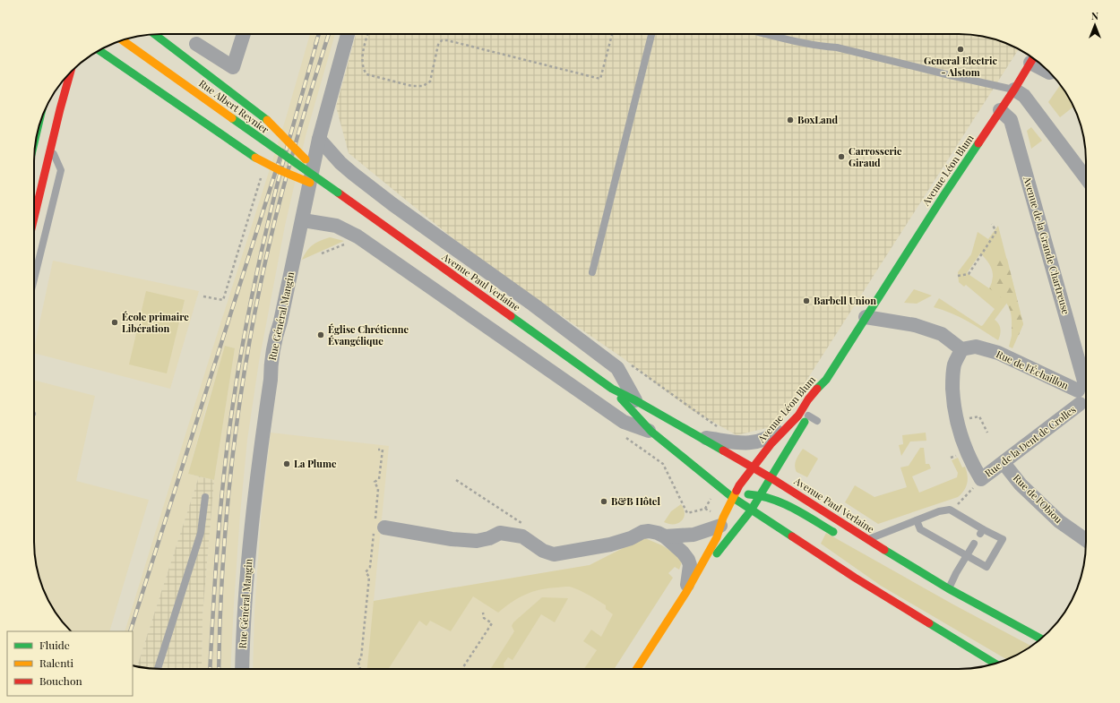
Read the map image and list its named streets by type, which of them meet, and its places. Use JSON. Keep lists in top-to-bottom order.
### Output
{
  "streets": {
    "main road": ["Rue Albert Reynier", "Avenue Léon Blum", "Avenue Paul Verlaine"],
    "street": [
      "Avenue de la Grande Chartreuse",
      "Rue Général Mangin",
      "Rue de l'Échaillon",
      "Rue de la Dent de Crolles",
      "Rue de l'Obiou"
    ]
  },
  "crossings": [
    ["Rue Albert Reynier", "Avenue Paul Verlaine"],
    ["Avenue Léon Blum", "Avenue de la Grande Chartreuse"],
    ["Avenue Léon Blum", "Avenue Paul Verlaine"],
    ["Avenue de la Grande Chartreuse", "Rue de l'Échaillon"],
    ["Avenue de la Grande Chartreuse", "Rue de la Dent de Crolles"],
    ["Rue de l'Échaillon", "Rue de la Dent de Crolles"],
    ["Rue de la Dent de Crolles", "Rue de l'Obiou"]
  ],
  "places": [
    "General Electric - Alstom",
    "BoxLand",
    "Carrosserie Giraud",
    "Barbell Union",
    "École primaire Libération",
    "Église Chrétienne Évangélique",
    "La Plume",
    "B&B Hôtel"
  ],
  "legend": ["Fluide", "Ralenti", "Bouchon"],
  "north": "top"
}
